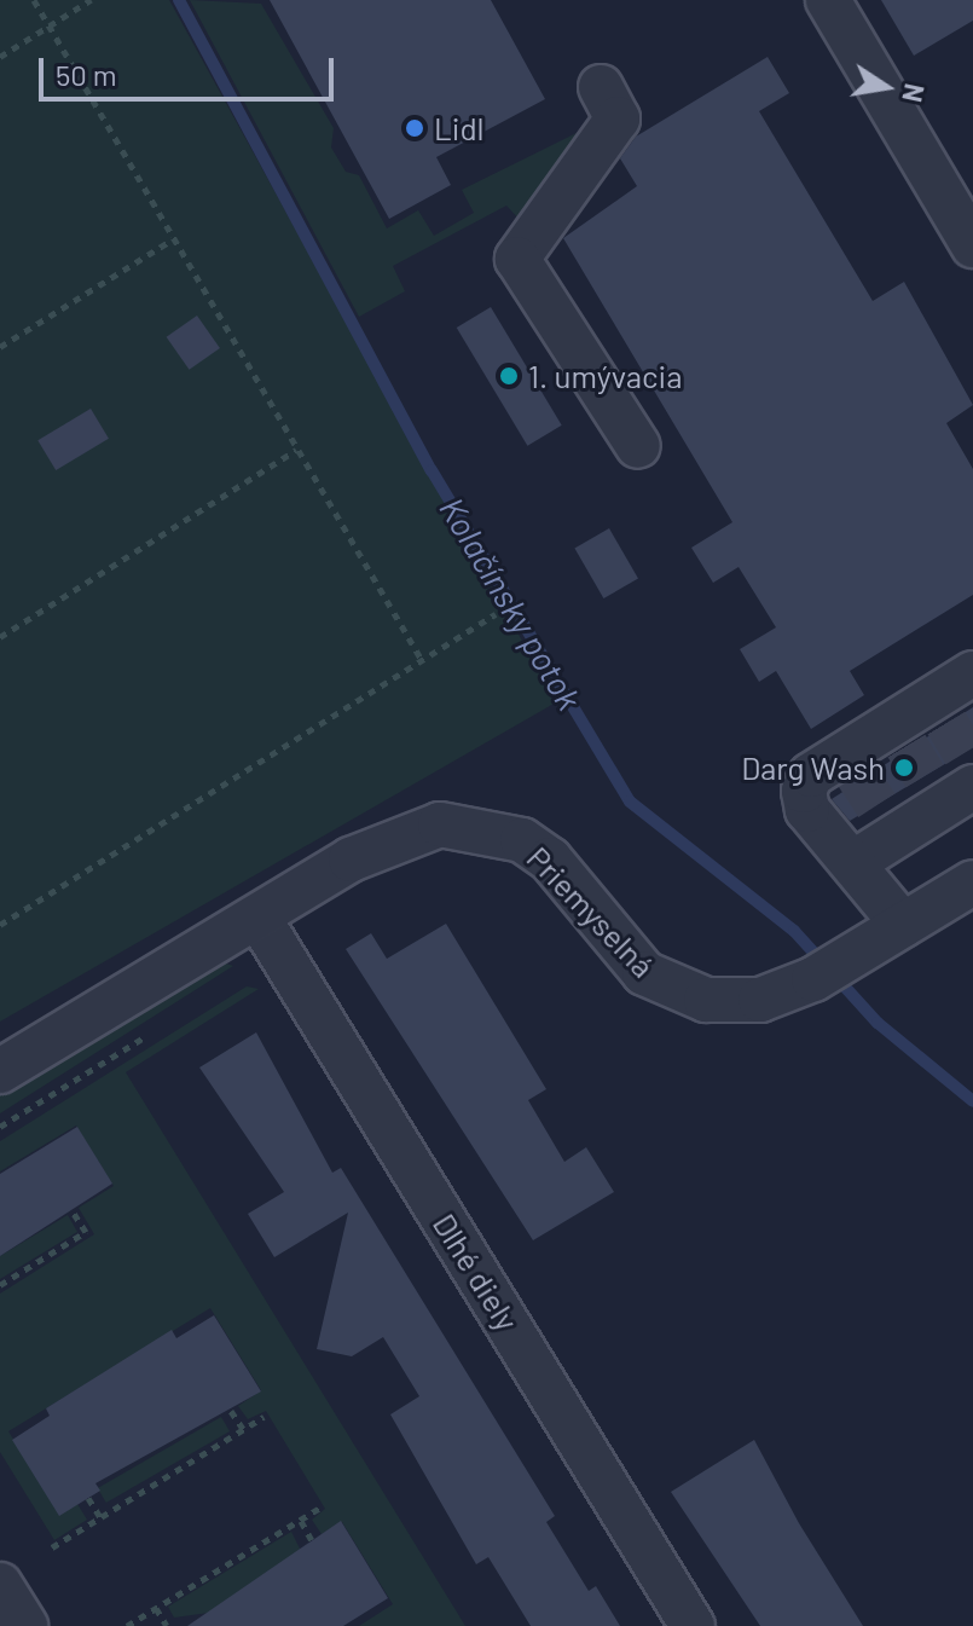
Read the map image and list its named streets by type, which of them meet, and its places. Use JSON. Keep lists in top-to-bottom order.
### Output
{
  "streets": {
    "street": ["Priemyselná", "Dlhé diely"]
  },
  "crossings": [
    ["Priemyselná", "Dlhé diely"]
  ],
  "water": ["Kolačínsky potok"],
  "places": ["Lidl", "1. umývacia", "Darg Wash"],
  "scale_bar": "50 m",
  "north": "right"
}
